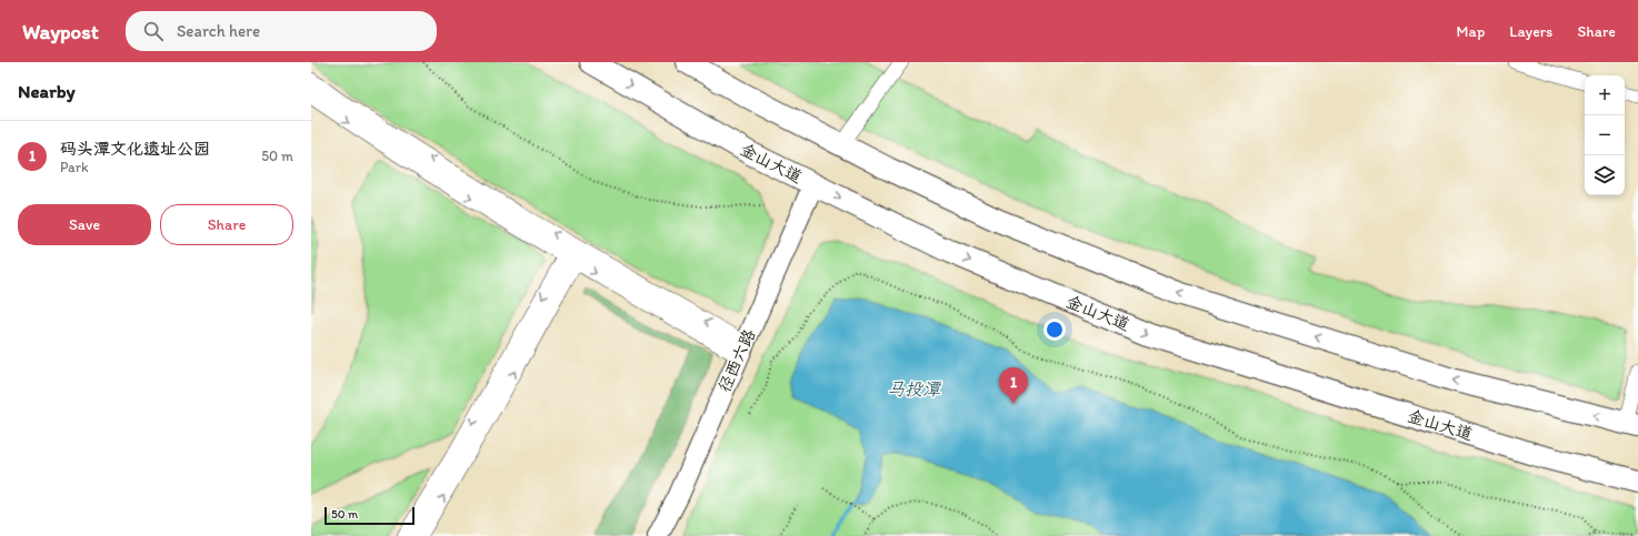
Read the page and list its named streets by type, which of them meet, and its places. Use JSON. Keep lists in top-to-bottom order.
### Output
{
  "streets": {
    "main road": ["金山大道"],
    "street": ["径西六路"]
  },
  "crossings": [
    ["金山大道", "径西六路"]
  ],
  "water": ["马投潭"],
  "scale_bar": "50 m",
  "page": {
    "header": "Waypost",
    "search": "Search here",
    "nav": ["Map", "Layers", "Share"],
    "heading": "Nearby",
    "map_buttons": ["+", "−"],
    "list": [
      {
        "mark": "1",
        "name": "码头潭文化遗址公园",
        "note": "Park",
        "value": "50 m"
      }
    ],
    "buttons": ["Save", "Share"],
    "pins": "1",
    "scale": "50 m"
  }
}
